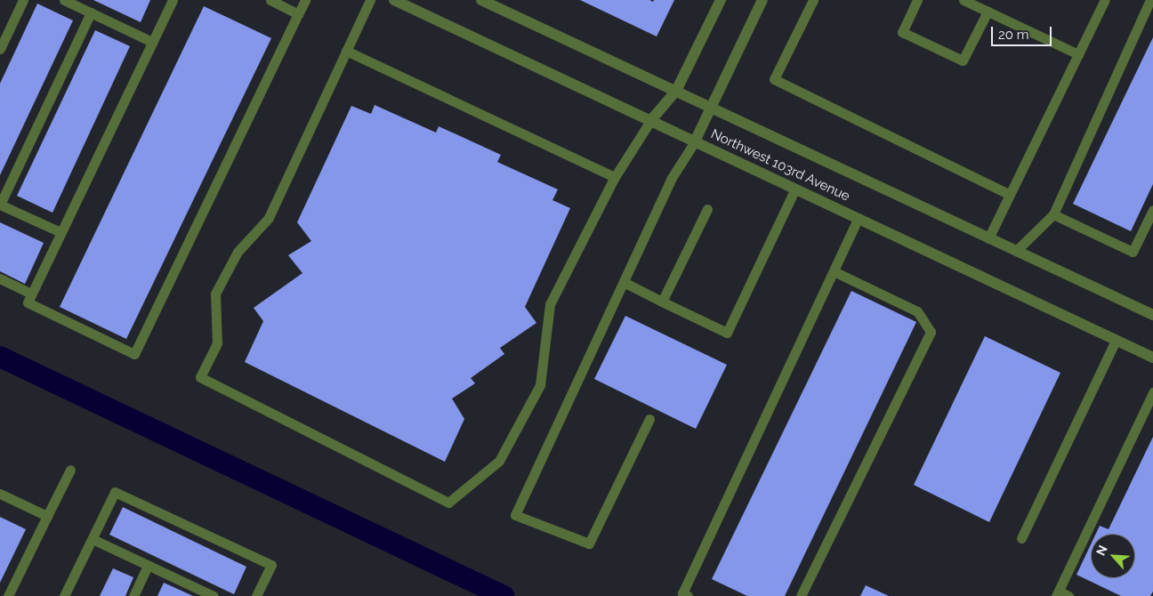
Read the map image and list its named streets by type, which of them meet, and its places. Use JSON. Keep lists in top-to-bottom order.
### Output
{
  "streets": {
    "street": ["Northwest 103rd Avenue"]
  },
  "scale_bar": "20 m",
  "north": "top left"
}
